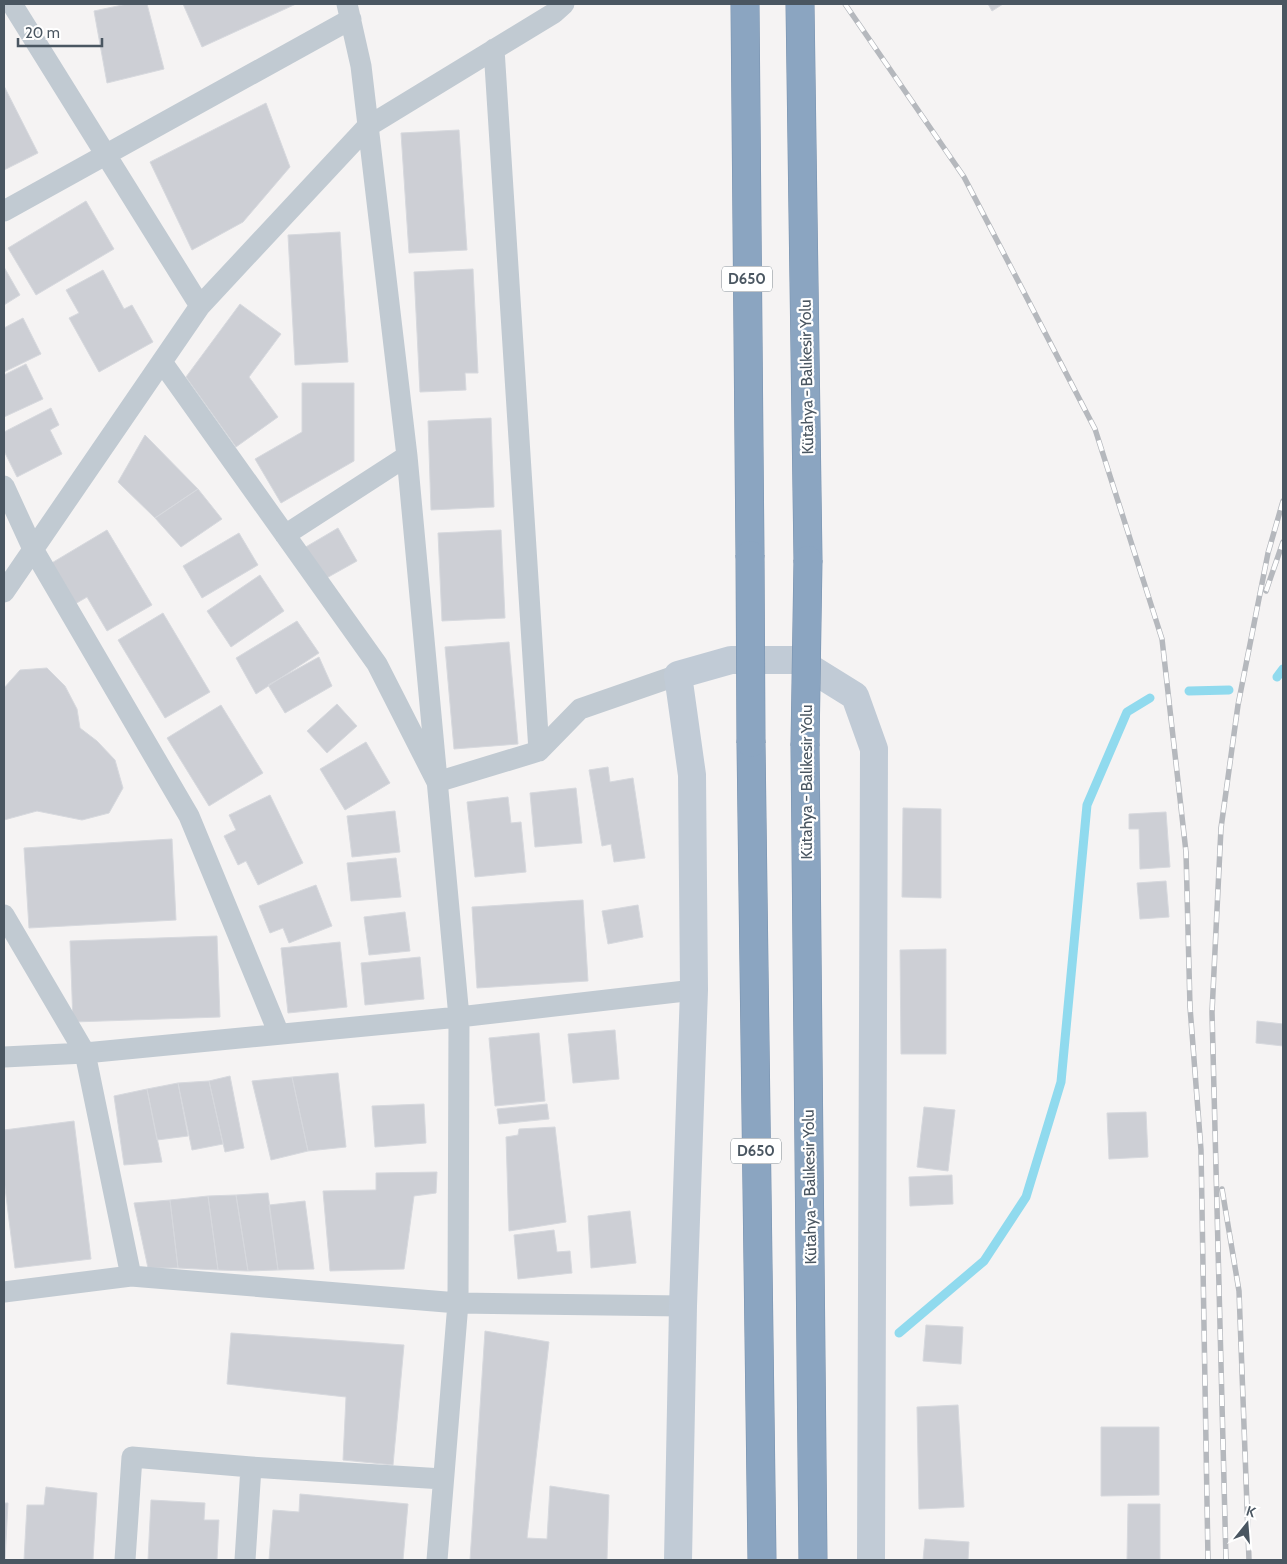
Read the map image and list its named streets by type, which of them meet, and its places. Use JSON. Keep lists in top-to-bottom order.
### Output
{
  "streets": {
    "highway": ["D650", "Kütahya - Balıkesir Yolu"]
  },
  "scale_bar": "20 m",
  "north": "top"
}
